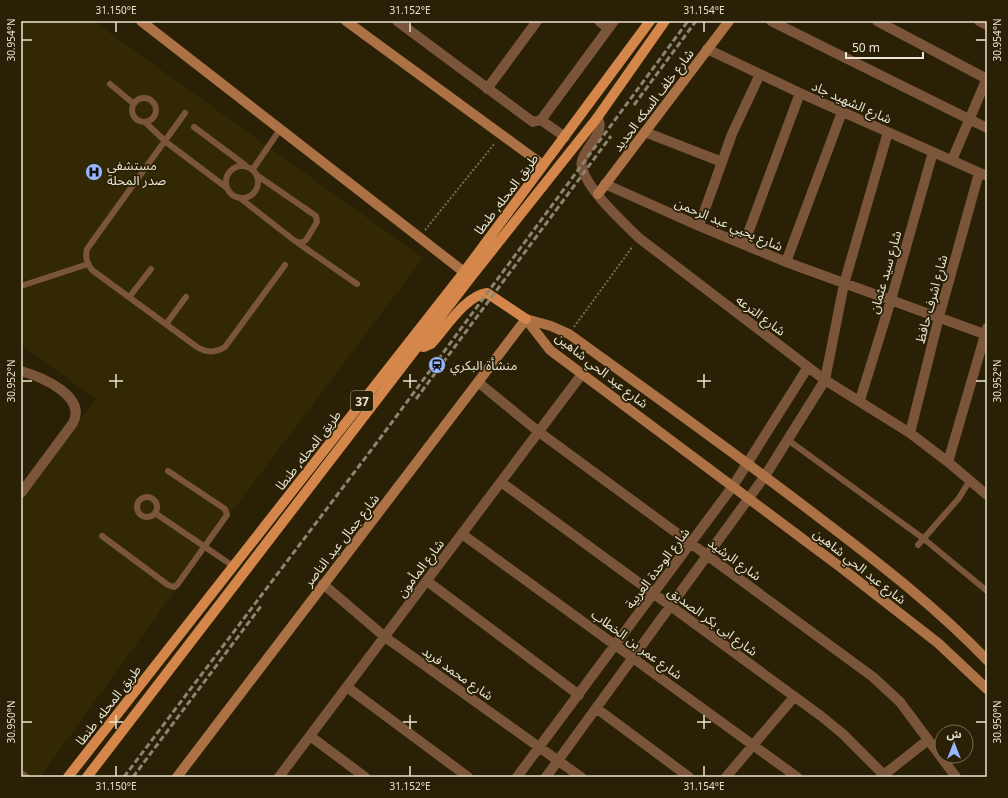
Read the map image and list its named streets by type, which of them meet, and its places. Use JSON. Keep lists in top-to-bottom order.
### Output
{
  "streets": {
    "main road": ["طريق المحله, طنطا", "37"],
    "street": [
      "شارع خلف السكه الحديد",
      "شارع الشهيد جاد",
      "شارع يحيي عبد الرحمن",
      "شارع سيد عثمان",
      "شارع اشرف حافظ",
      "شارع الترعه",
      "شارع عبد الحي شاهين",
      "شارع جمال عبد الناصر",
      "شارع الرشيد",
      "شارع المأمون",
      "شارع الوحدة العربية",
      "شارع ابى بكر الصديق",
      "شارع عمر بن الخطاب",
      "شارع محمد فريد"
    ]
  },
  "crossings": [
    ["شارع خلف السكه الحديد", "شارع الشهيد جاد"],
    ["شارع خلف السكه الحديد", "شارع يحيي عبد الرحمن"],
    ["شارع خلف السكه الحديد", "شارع الترعه"],
    ["شارع الشهيد جاد", "شارع سيد عثمان"],
    ["شارع الشهيد جاد", "شارع اشرف حافظ"],
    ["طريق المحله, طنطا", "شارع الترعه"],
    ["شارع يحيي عبد الرحمن", "شارع سيد عثمان"],
    ["شارع يحيي عبد الرحمن", "شارع اشرف حافظ"],
    ["شارع سيد عثمان", "شارع الترعه"],
    ["شارع اشرف حافظ", "شارع الترعه"],
    ["شارع الترعه", "شارع الوحدة العربية"],
    ["شارع عبد الحي شاهين", "شارع جمال عبد الناصر"],
    ["شارع عبد الحي شاهين", "شارع المأمون"],
    ["شارع عبد الحي شاهين", "شارع الوحدة العربية"],
    ["شارع جمال عبد الناصر", "شارع الرشيد"],
    ["شارع جمال عبد الناصر", "شارع محمد فريد"],
    ["شارع الرشيد", "شارع المأمون"],
    ["شارع الرشيد", "شارع الوحدة العربية"],
    ["شارع المأمون", "شارع ابى بكر الصديق"],
    ["شارع المأمون", "شارع عمر بن الخطاب"],
    ["شارع المأمون", "شارع محمد فريد"],
    ["شارع الوحدة العربية", "شارع ابى بكر الصديق"],
    ["شارع الوحدة العربية", "شارع عمر بن الخطاب"],
    ["شارع الوحدة العربية", "شارع محمد فريد"]
  ],
  "places": {
    "hospital": ["مستشفى صدر المحلة"],
    "station": ["منشأة البكري"]
  },
  "scale_bar": "50 m",
  "north": "top",
  "coordinates": [
    "31.150°E",
    "31.152°E",
    "31.154°E",
    "30.954°N",
    "30.952°N",
    "30.950°N"
  ]
}
